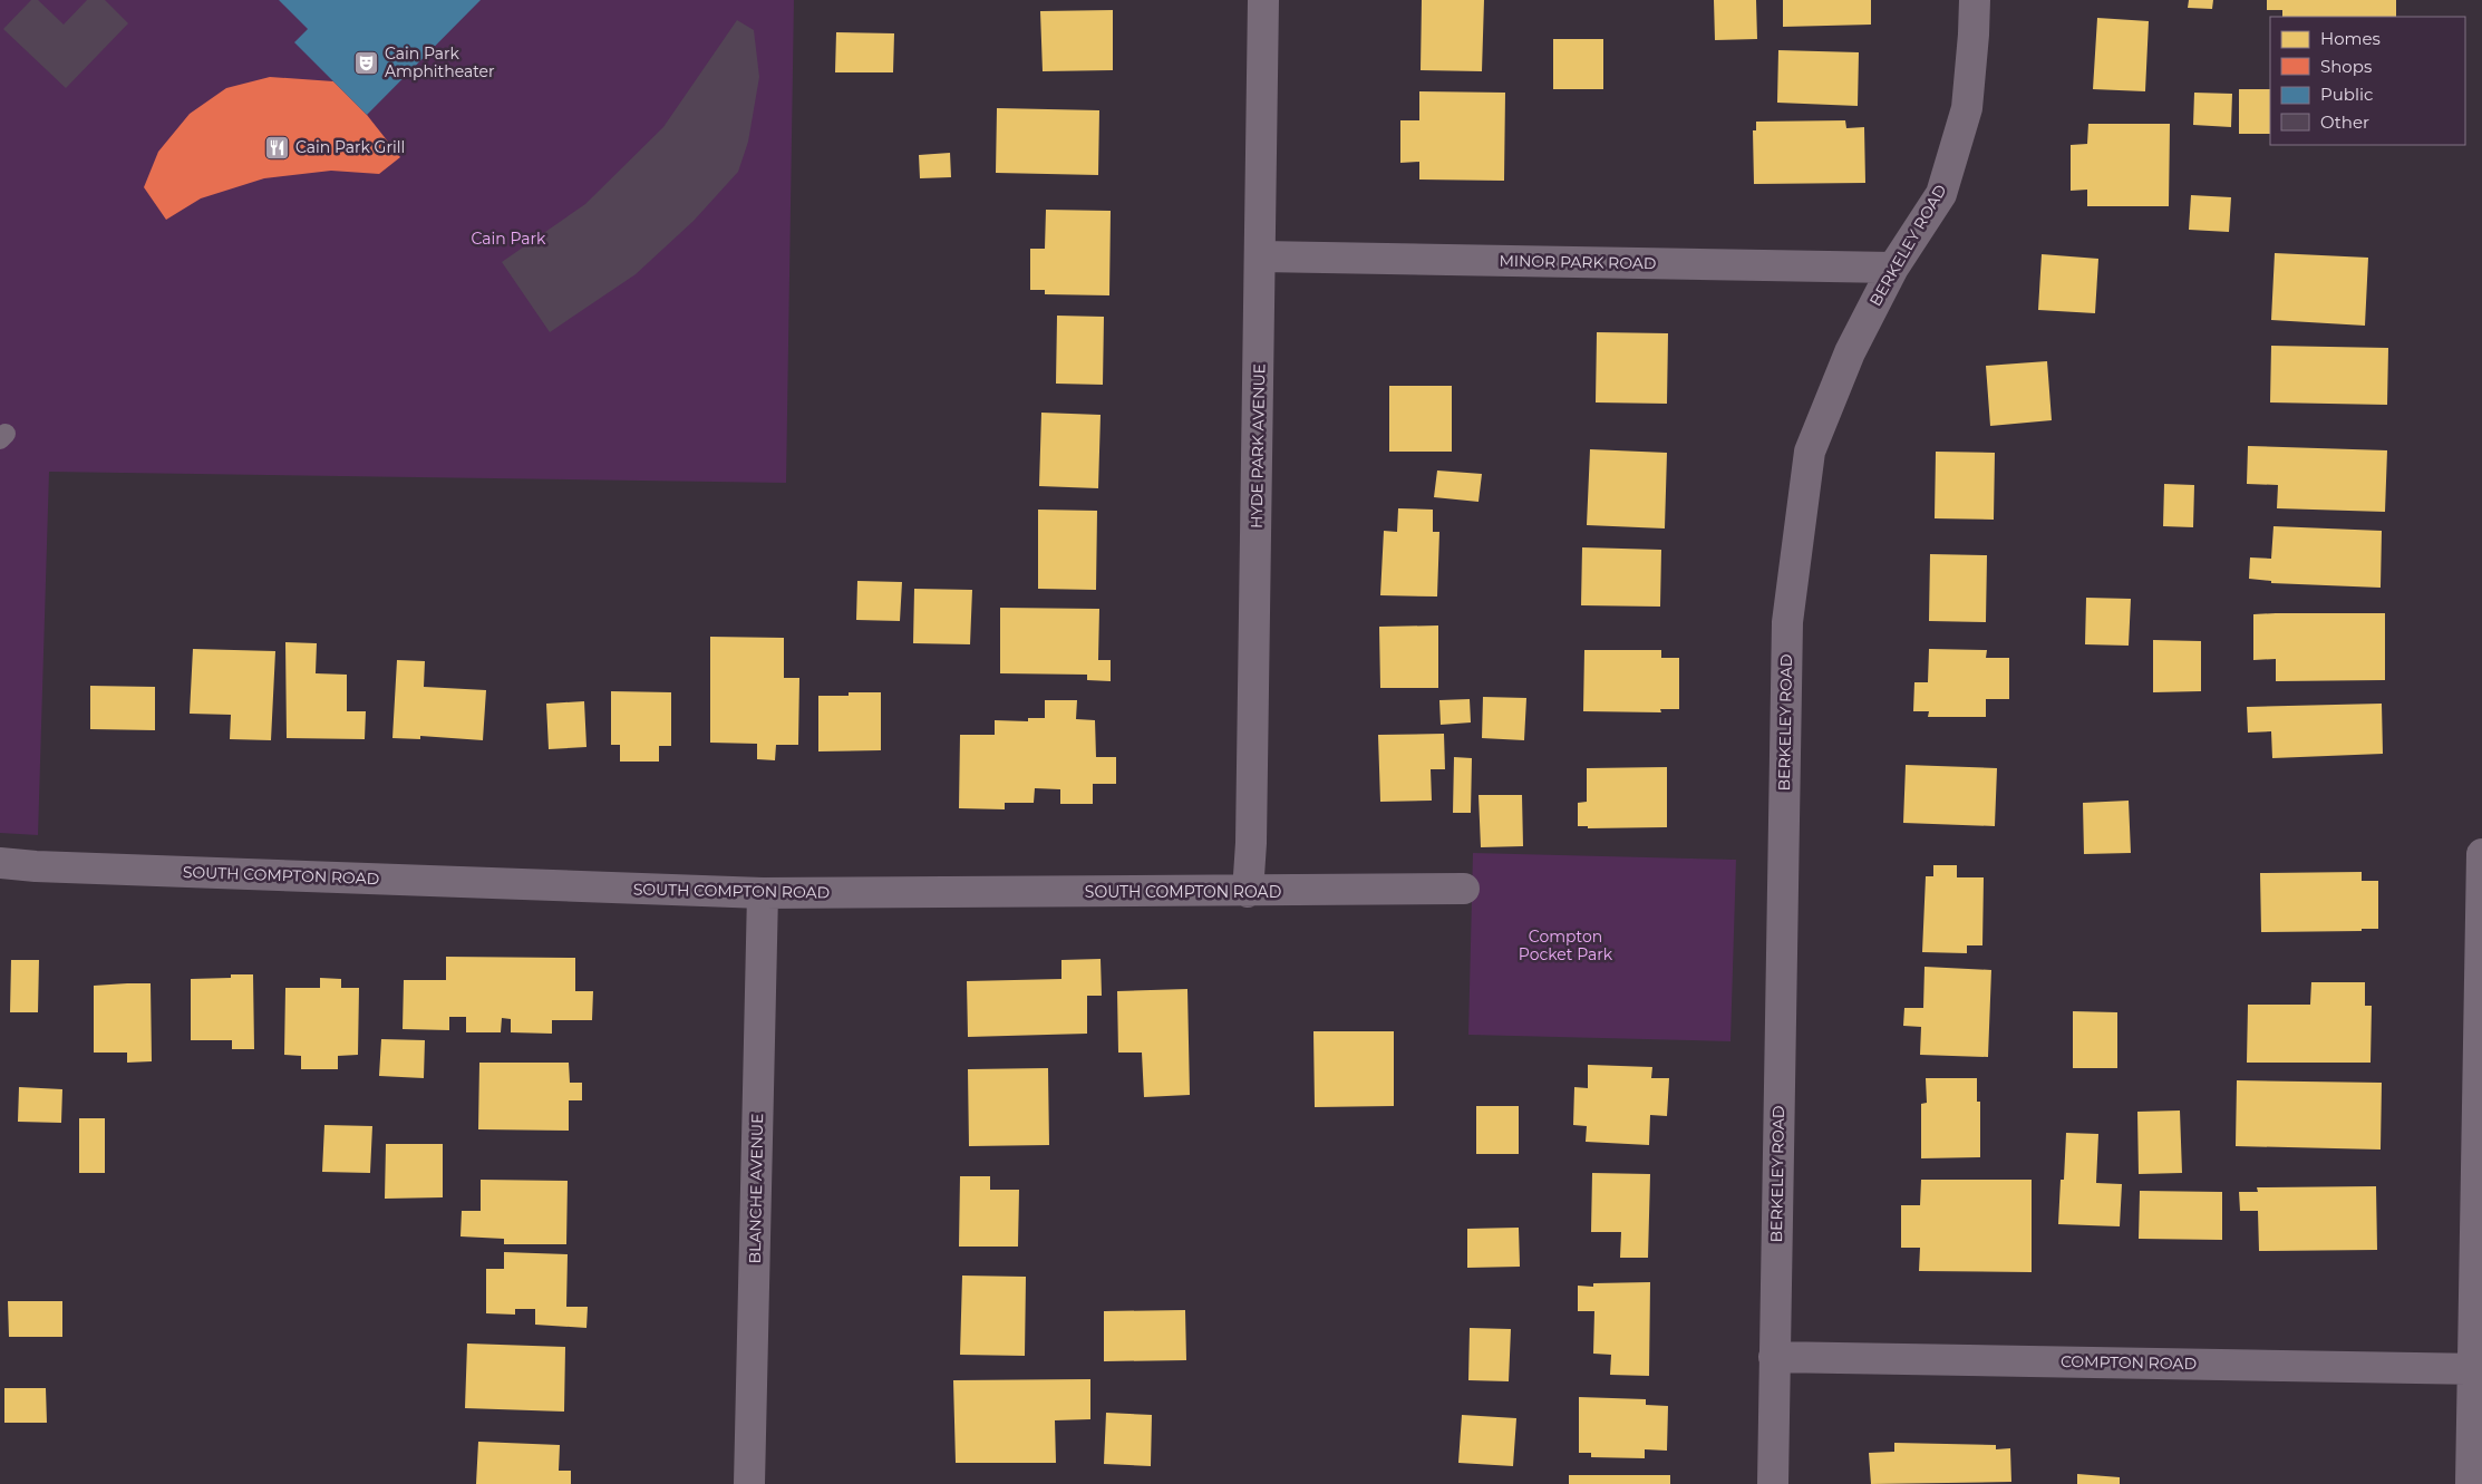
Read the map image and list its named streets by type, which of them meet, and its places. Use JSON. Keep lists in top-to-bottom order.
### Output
{
  "streets": {
    "street": [
      "BERKELEY ROAD",
      "MINOR PARK ROAD",
      "HYDE PARK AVENUE",
      "SOUTH COMPTON ROAD",
      "BLANCHE AVENUE",
      "COMPTON ROAD"
    ]
  },
  "crossings": [
    ["BERKELEY ROAD", "MINOR PARK ROAD"],
    ["BERKELEY ROAD", "COMPTON ROAD"],
    ["MINOR PARK ROAD", "HYDE PARK AVENUE"],
    ["HYDE PARK AVENUE", "SOUTH COMPTON ROAD"],
    ["SOUTH COMPTON ROAD", "BLANCHE AVENUE"]
  ],
  "parks": ["Cain Park", "Compton Pocket Park"],
  "places": {
    "theatre": ["Cain Park Amphitheater"],
    "restaurant": ["Cain Park Grill"]
  },
  "legend": [
    "Homes",
    "Shops",
    "Public",
    "Other"
  ]
}
